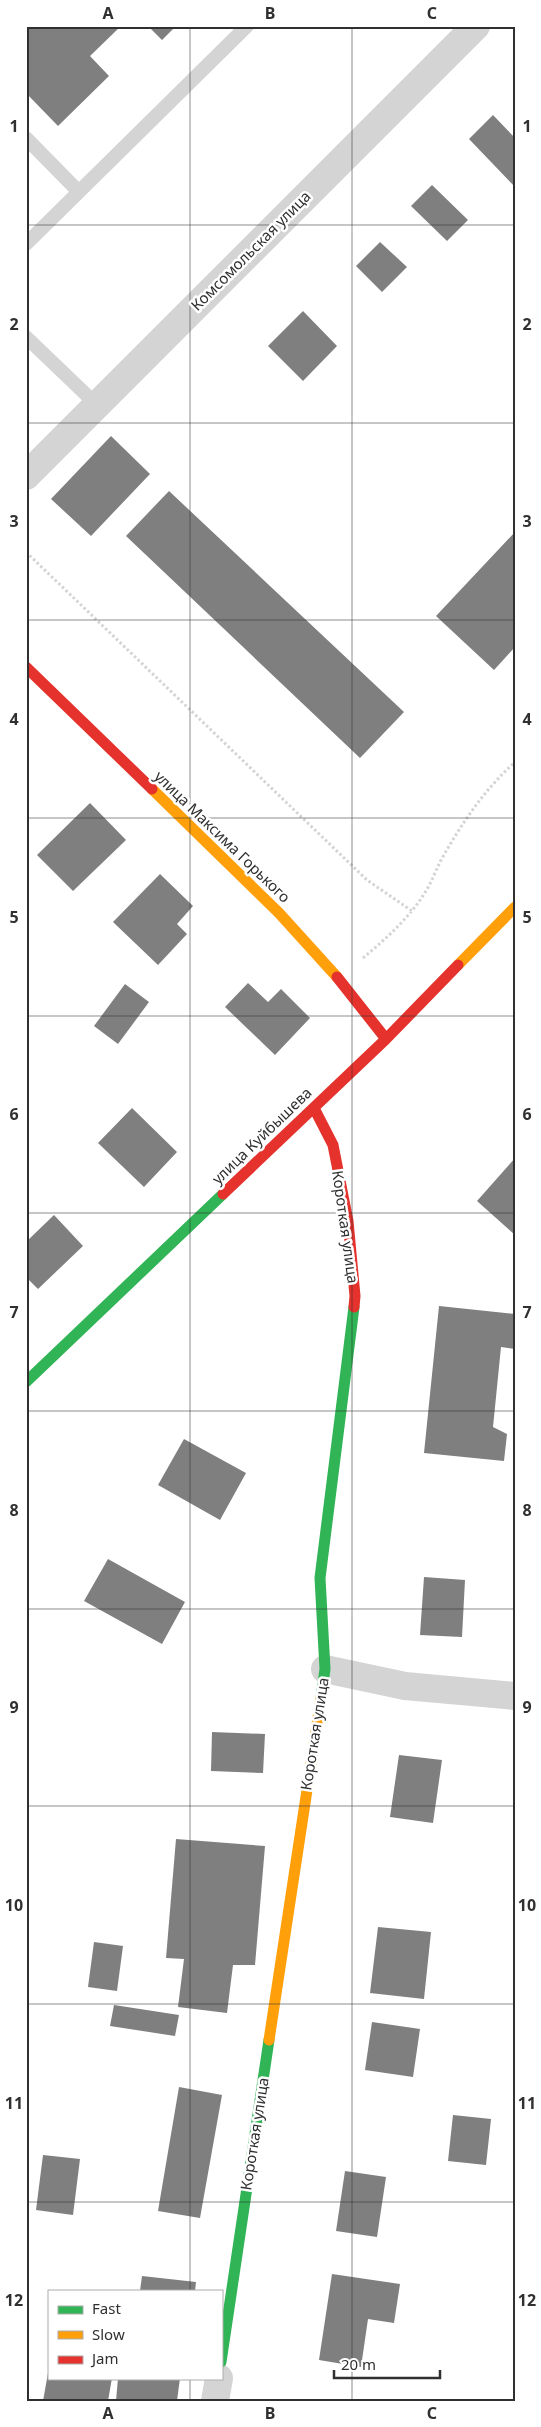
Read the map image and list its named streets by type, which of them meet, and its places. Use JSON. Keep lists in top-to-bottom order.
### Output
{
  "streets": {
    "street": [
      "Комсомольская улица",
      "улица Максима Горького",
      "улица Куйбышева",
      "Короткая улица"
    ]
  },
  "crossings": [
    ["улица Максима Горького", "улица Куйбышева"],
    ["улица Куйбышева", "Короткая улица"]
  ],
  "legend": ["Fast", "Slow", "Jam"],
  "scale_bar": "20 m",
  "grid": {
    "columns": ["A", "B", "C"],
    "rows": [
      "1",
      "2",
      "3",
      "4",
      "5",
      "6",
      "7",
      "8",
      "9",
      "10",
      "11",
      "12"
    ]
  }
}
